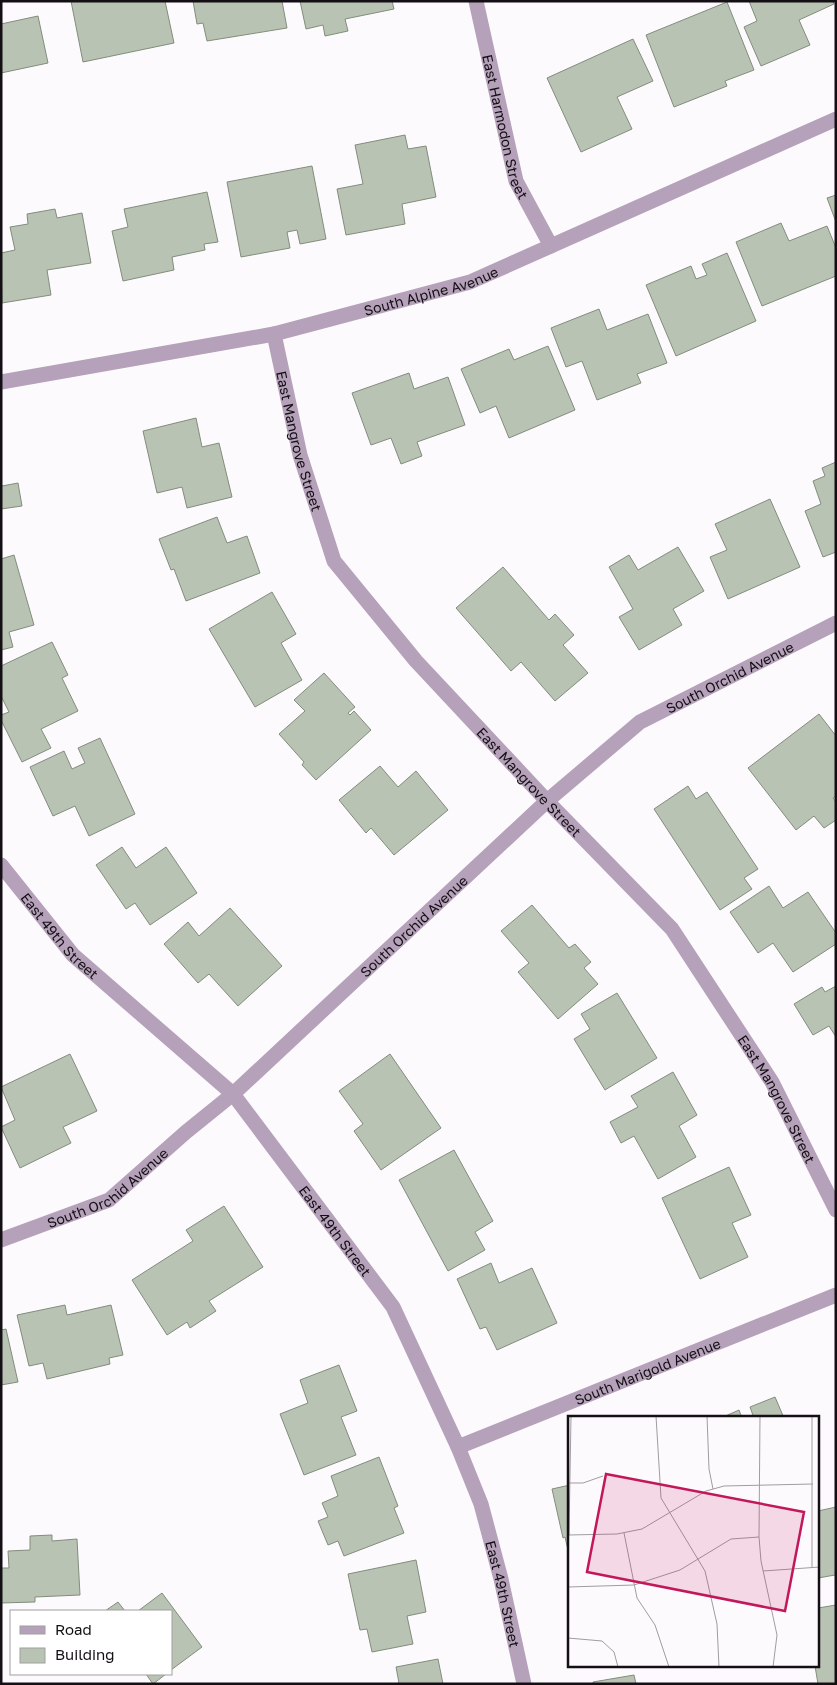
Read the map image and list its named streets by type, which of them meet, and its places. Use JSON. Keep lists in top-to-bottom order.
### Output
{
  "streets": {
    "street": [
      "East Harmodon Street",
      "South Alpine Avenue",
      "East Mangrove Street",
      "South Orchid Avenue",
      "East 49th Street",
      "South Marigold Avenue"
    ]
  },
  "crossings": [
    ["East Harmodon Street", "South Alpine Avenue"],
    ["South Alpine Avenue", "East Mangrove Street"],
    ["East Mangrove Street", "South Orchid Avenue"],
    ["South Orchid Avenue", "East 49th Street"],
    ["East 49th Street", "South Marigold Avenue"]
  ],
  "legend": ["Road", "Building"]
}
